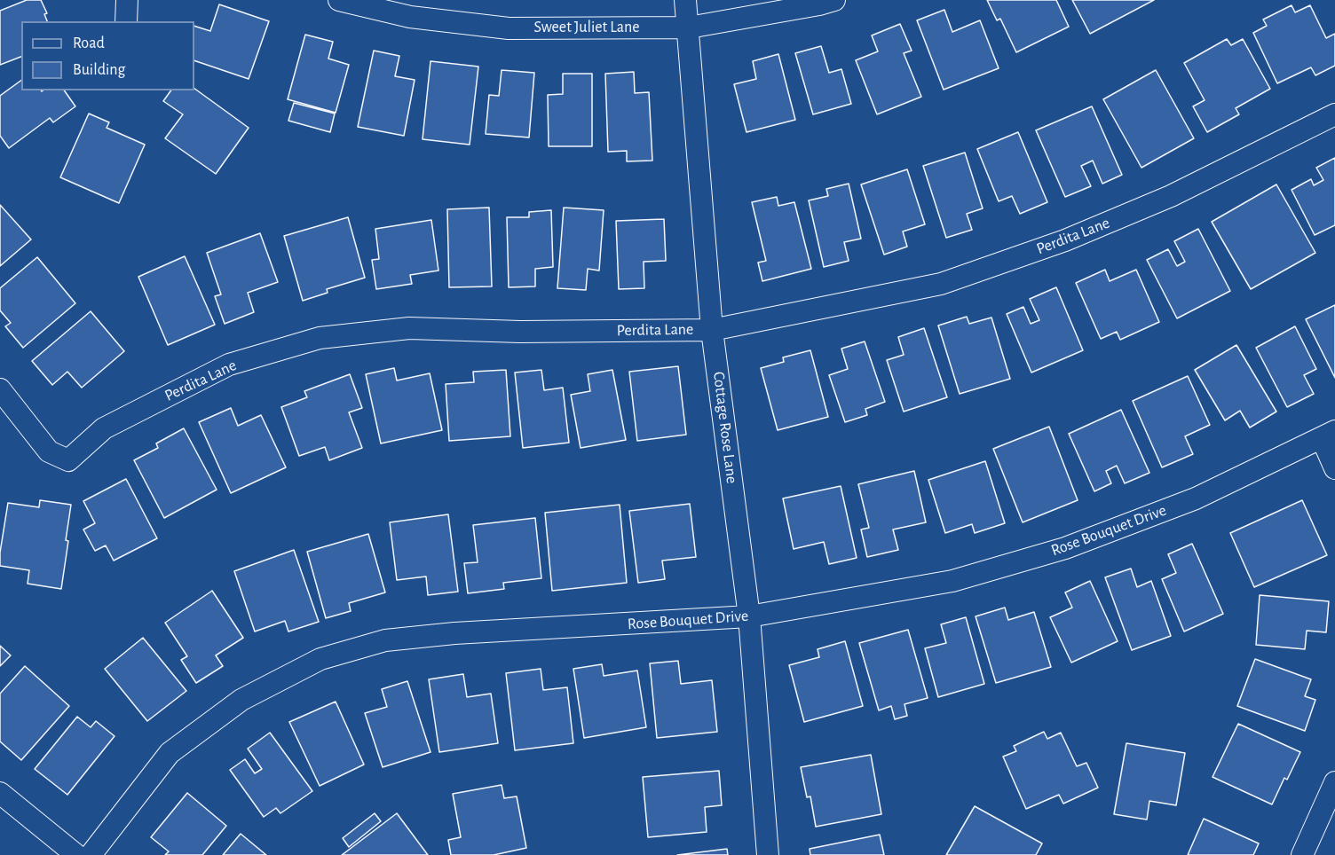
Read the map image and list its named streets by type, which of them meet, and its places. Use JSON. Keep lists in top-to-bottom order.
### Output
{
  "streets": {
    "street": [
      "Sweet Juliet Lane",
      "Perdita Lane",
      "Cottage Rose Lane",
      "Rose Bouquet Drive"
    ]
  },
  "crossings": [
    ["Sweet Juliet Lane", "Cottage Rose Lane"],
    ["Perdita Lane", "Cottage Rose Lane"],
    ["Cottage Rose Lane", "Rose Bouquet Drive"]
  ],
  "legend": ["Road", "Building"]
}
